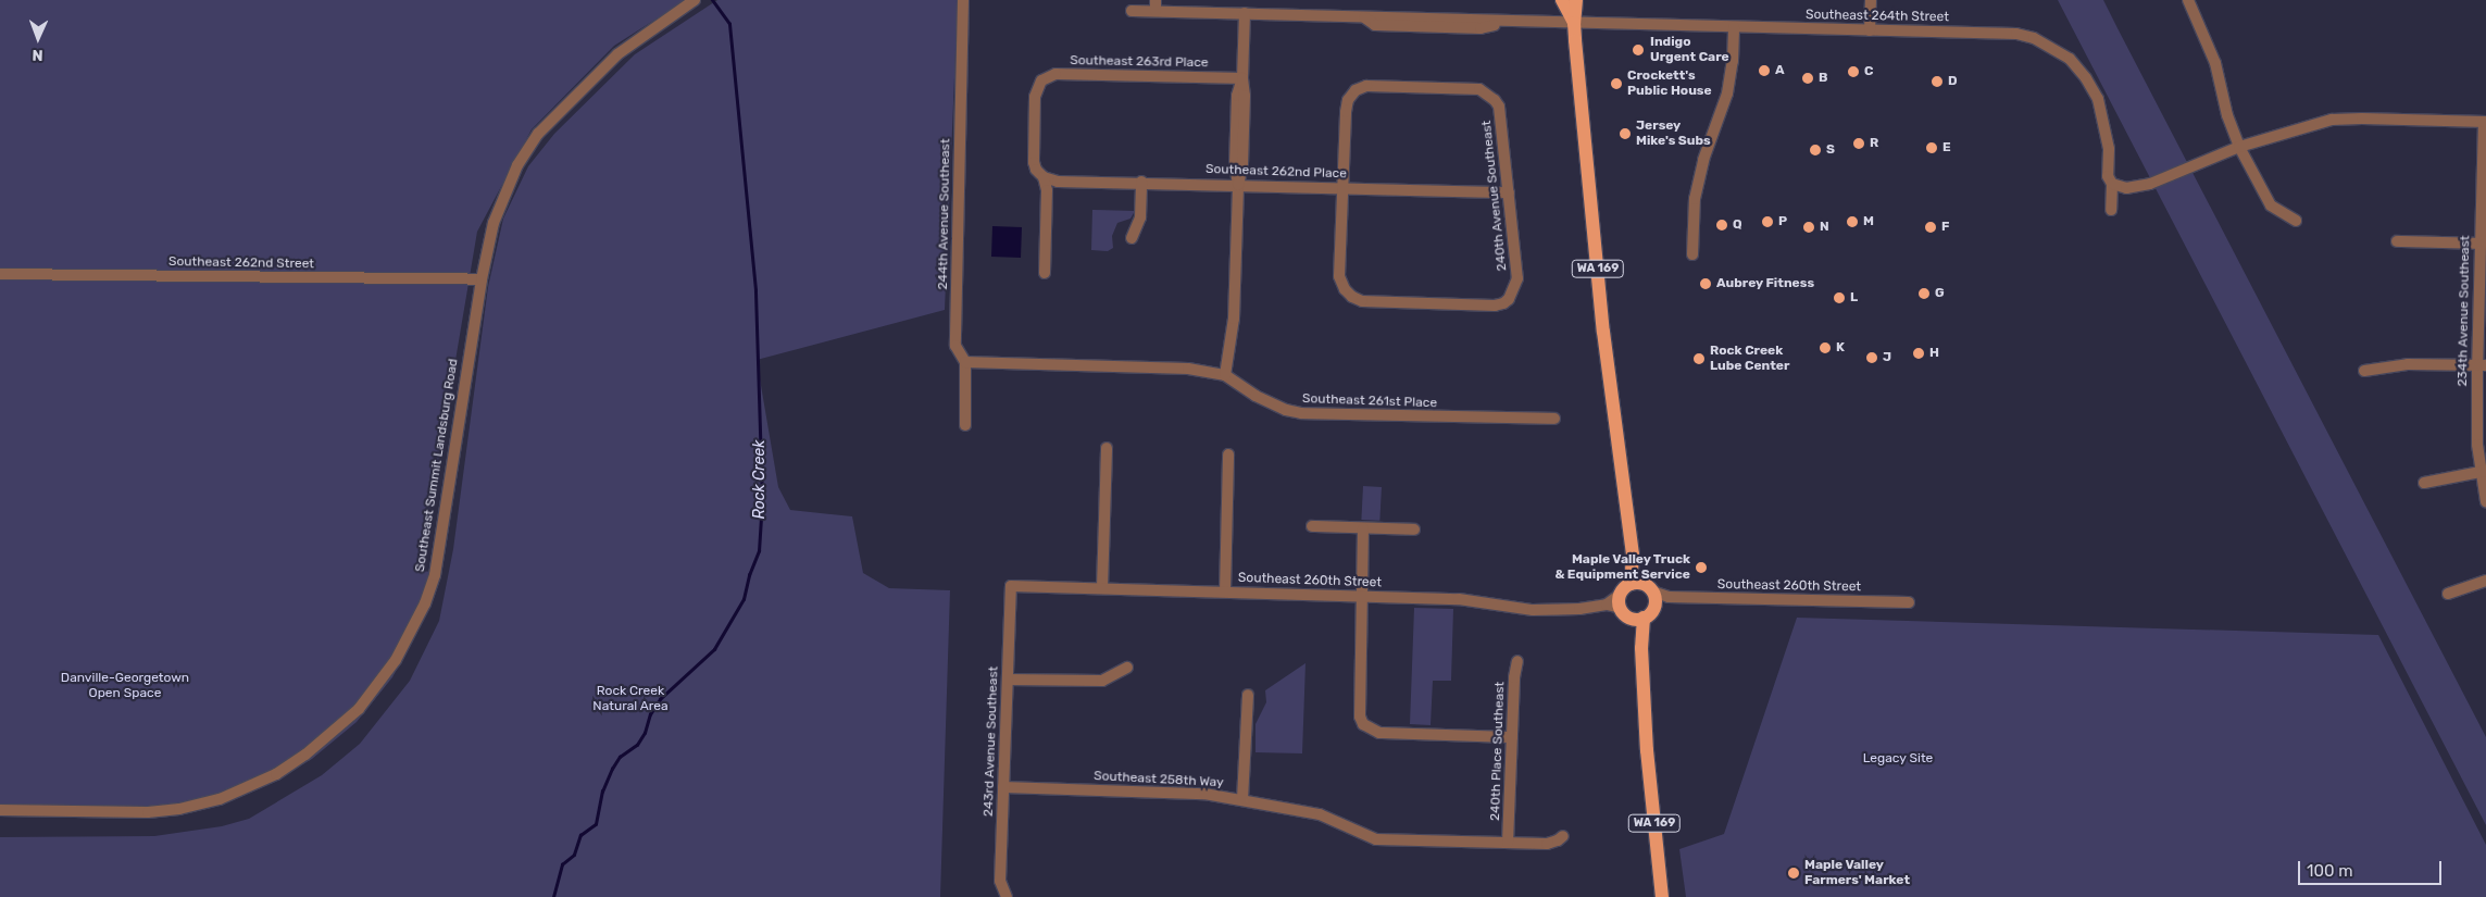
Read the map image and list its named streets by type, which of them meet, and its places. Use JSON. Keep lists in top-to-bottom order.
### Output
{
  "streets": {
    "main road": ["WA 169"],
    "street": [
      "Southeast 264th Street",
      "Southeast 263rd Place",
      "Southeast 262nd Place",
      "240th Avenue Southeast",
      "244th Avenue Southeast",
      "Southeast 262nd Street",
      "234th Avenue Southeast",
      "Southeast 261st Place",
      "Southeast Summit Landsburg Road",
      "Southeast 260th Street",
      "243rd Avenue Southeast",
      "240th Place Southeast",
      "Southeast 258th Way"
    ]
  },
  "crossings": [
    ["Southeast 264th Street", "WA 169"],
    ["Southeast 263rd Place", "Southeast 262nd Place"],
    ["Southeast 262nd Place", "240th Avenue Southeast"],
    ["244th Avenue Southeast", "Southeast 261st Place"],
    ["Southeast 262nd Street", "Southeast Summit Landsburg Road"],
    ["WA 169", "Southeast 260th Street"],
    ["Southeast 260th Street", "243rd Avenue Southeast"],
    ["243rd Avenue Southeast", "Southeast 258th Way"],
    ["240th Place Southeast", "Southeast 258th Way"]
  ],
  "water": ["Rock Creek"],
  "parks": ["Danville-Georgetown Open Space", "Rock Creek Natural Area", "Legacy Site"],
  "places": [
    "Indigo Urgent Care",
    "A",
    "C",
    "B",
    "D",
    "Crockett's Public House",
    "Jersey Mike's Subs",
    "R",
    "E",
    "S",
    "P",
    "M",
    "Q",
    "N",
    "F",
    "Aubrey Fitness",
    "G",
    "L",
    "K",
    "H",
    "J",
    "Rock Creek Lube Center",
    "Maple Valley Truck & Equipment Service",
    "Maple Valley Farmers' Market"
  ],
  "scale_bar": "100 m",
  "north": "bottom"
}
